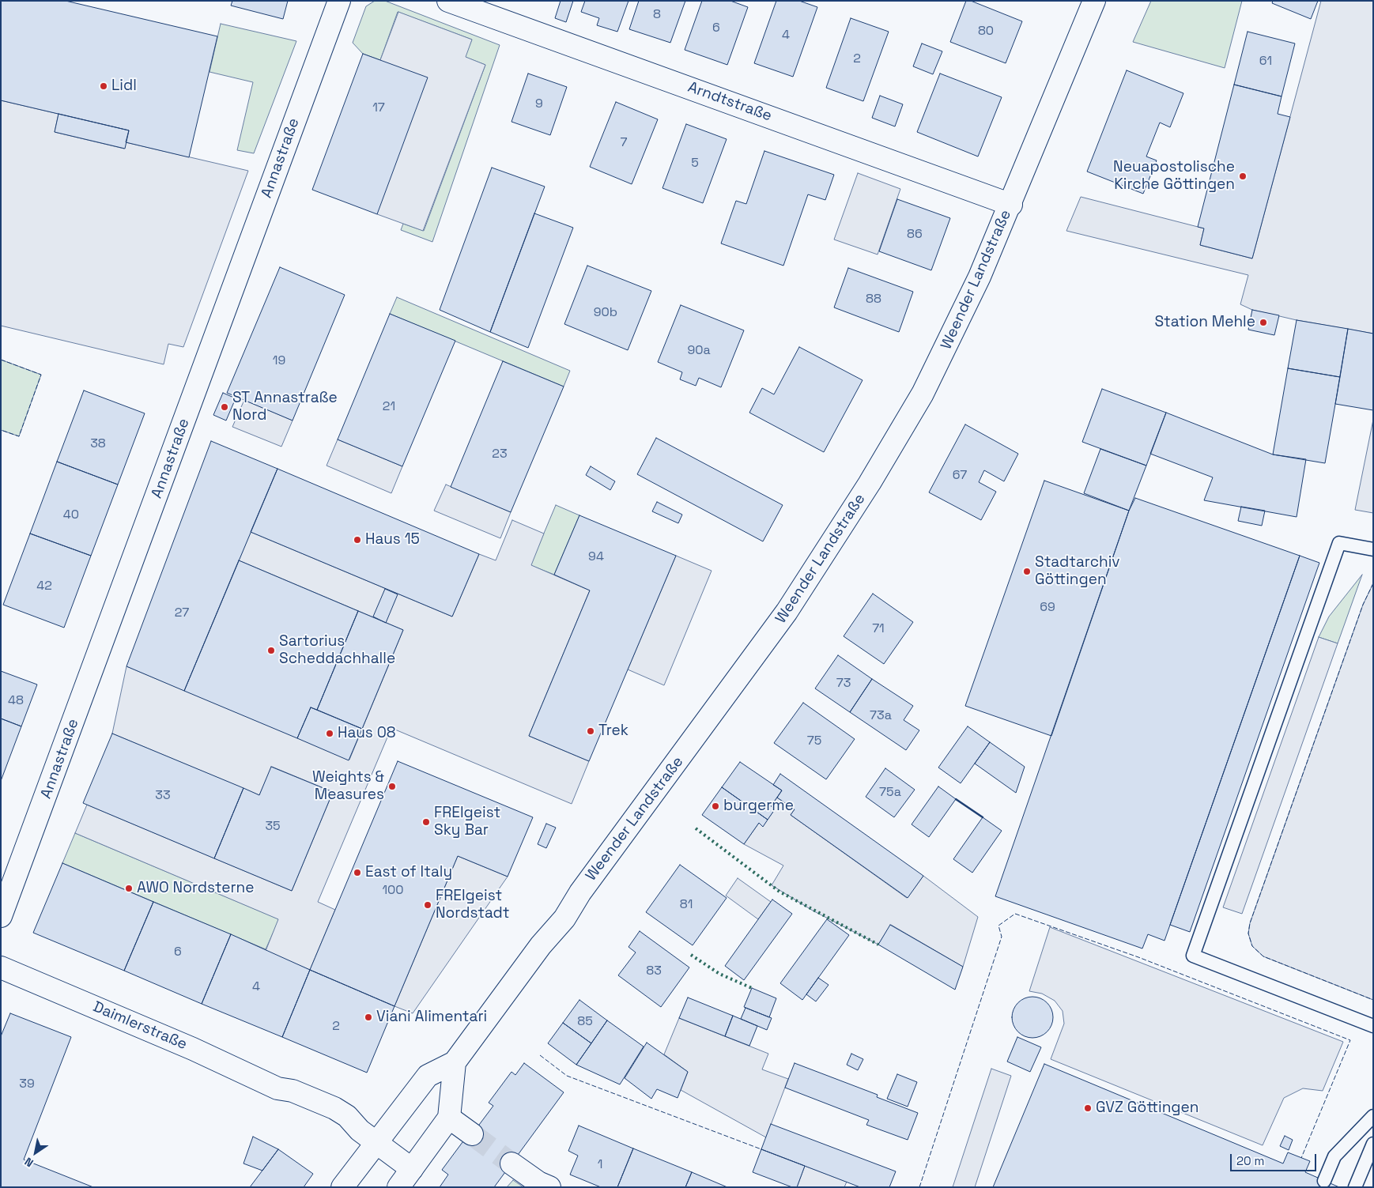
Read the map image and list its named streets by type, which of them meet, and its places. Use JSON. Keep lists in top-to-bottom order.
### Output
{
  "streets": {
    "street": [
      "Arndtstraße",
      "Annastraße",
      "Weender Landstraße",
      "Daimlerstraße"
    ]
  },
  "crossings": [
    ["Arndtstraße", "Weender Landstraße"],
    ["Weender Landstraße", "Daimlerstraße"]
  ],
  "places": [
    "Lidl",
    "Neuapostolische Kirche Göttingen",
    "Station Mehle",
    "ST Annastraße Nord",
    "Haus 15",
    "Stadtarchiv Göttingen",
    "Sartorius Scheddachhalle",
    "Trek",
    "Haus 08",
    "Weights & Measures",
    "burgerme",
    "FREIgeist Sky Bar",
    "East of Italy",
    "AWO Nordsterne",
    "FREIgeist Nordstadt",
    "Viani Alimentari",
    "GVZ Göttingen"
  ],
  "house_numbers": [
    "8",
    "6",
    "80",
    "4",
    "2",
    "61",
    "9",
    "17",
    "7",
    "5",
    "86",
    "88",
    "90b",
    "90a",
    "19",
    "21",
    "38",
    "23",
    "67",
    "40",
    "94",
    "42",
    "69",
    "27",
    "71",
    "73",
    "48",
    "73a",
    "75",
    "75a",
    "33",
    "35",
    "100",
    "81",
    "6",
    "83",
    "4",
    "85",
    "2",
    "39",
    "1"
  ],
  "scale_bar": "20 m",
  "north": "bottom left"
}
